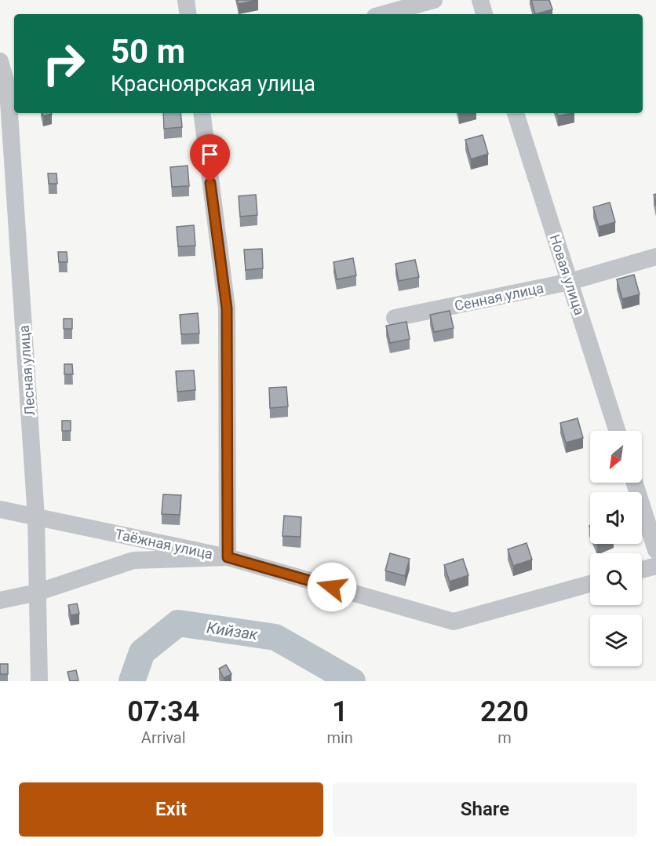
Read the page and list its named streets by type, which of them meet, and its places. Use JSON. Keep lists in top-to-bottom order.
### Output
{
  "streets": {
    "street": [
      "Новая улица",
      "Сенная улица",
      "Лесная улица",
      "Таёжная улица"
    ]
  },
  "crossings": [
    ["Новая улица", "Сенная улица"],
    ["Лесная улица", "Таёжная улица"]
  ],
  "water": ["Кийзак"],
  "north": "bottom left",
  "page": {
    "turn": ["50 m", "Красноярская улица"],
    "eta": [
      "07:34",
      "Arrival",
      "1",
      "min",
      "220",
      "m"
    ],
    "buttons": ["Exit", "Share"]
  }
}
